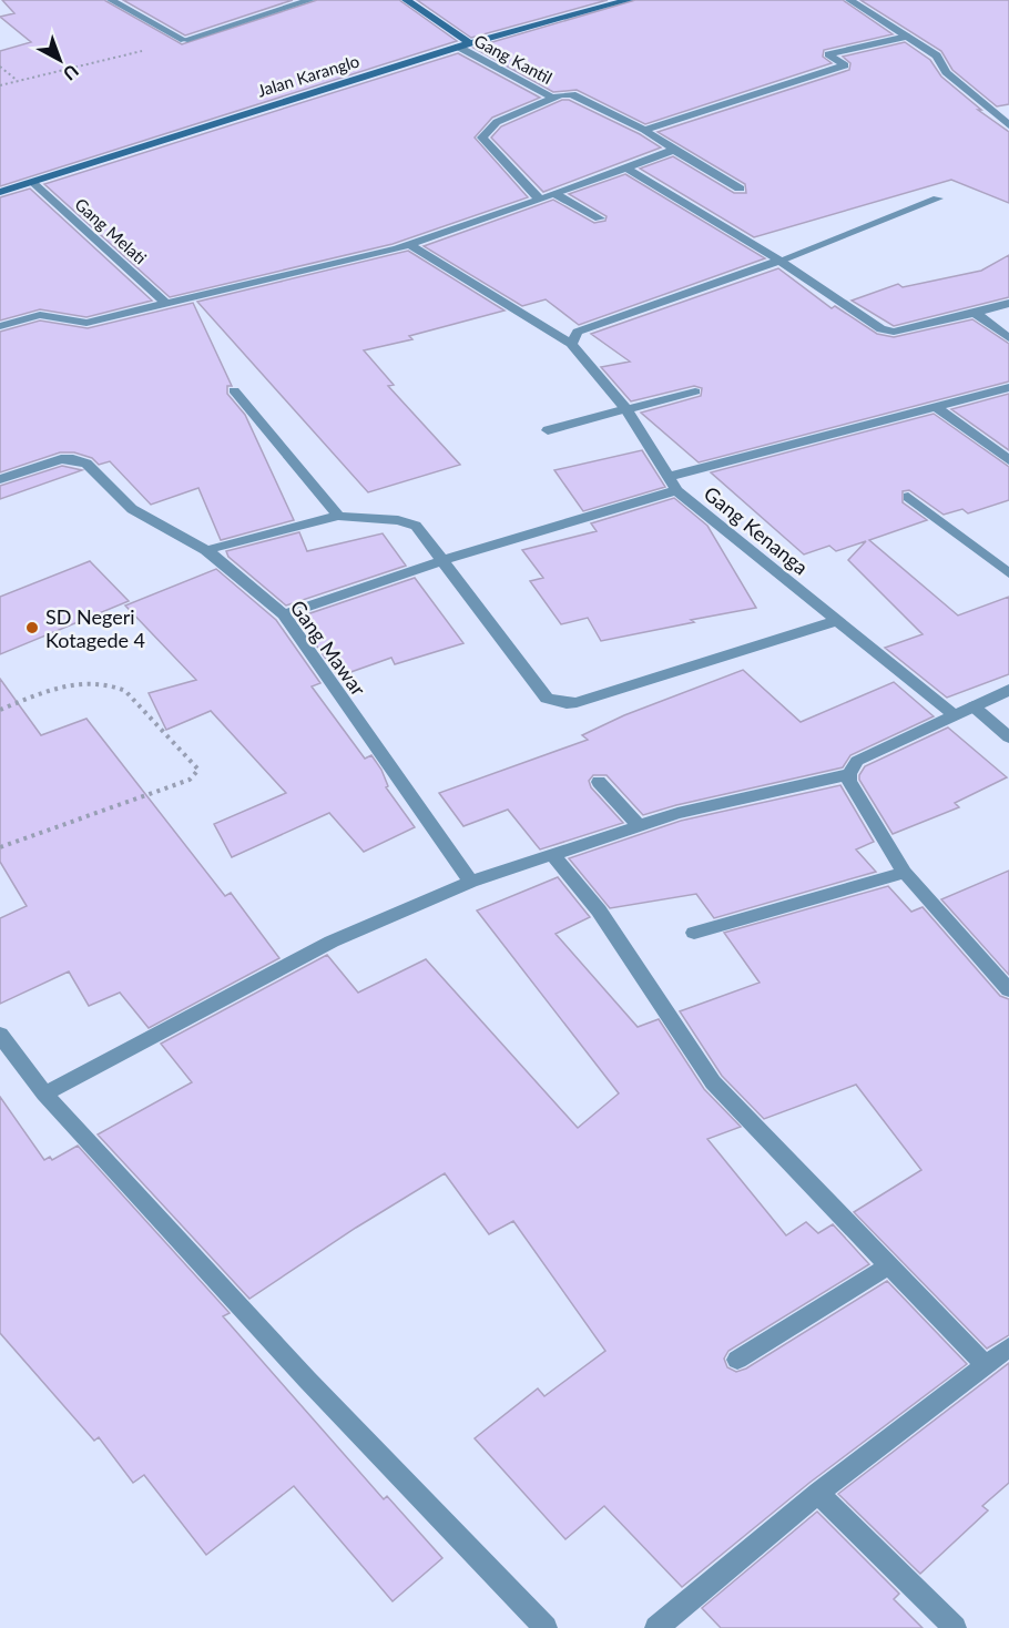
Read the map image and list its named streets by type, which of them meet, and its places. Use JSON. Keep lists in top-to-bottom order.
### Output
{
  "streets": {
    "street": [
      "Gang Kantil",
      "Jalan Karanglo",
      "Gang Melati",
      "Gang Kenanga",
      "Gang Mawar"
    ]
  },
  "crossings": [
    ["Gang Kantil", "Jalan Karanglo"],
    ["Jalan Karanglo", "Gang Melati"]
  ],
  "places": ["SD Negeri Kotagede 4"],
  "north": "bottom right"
}
